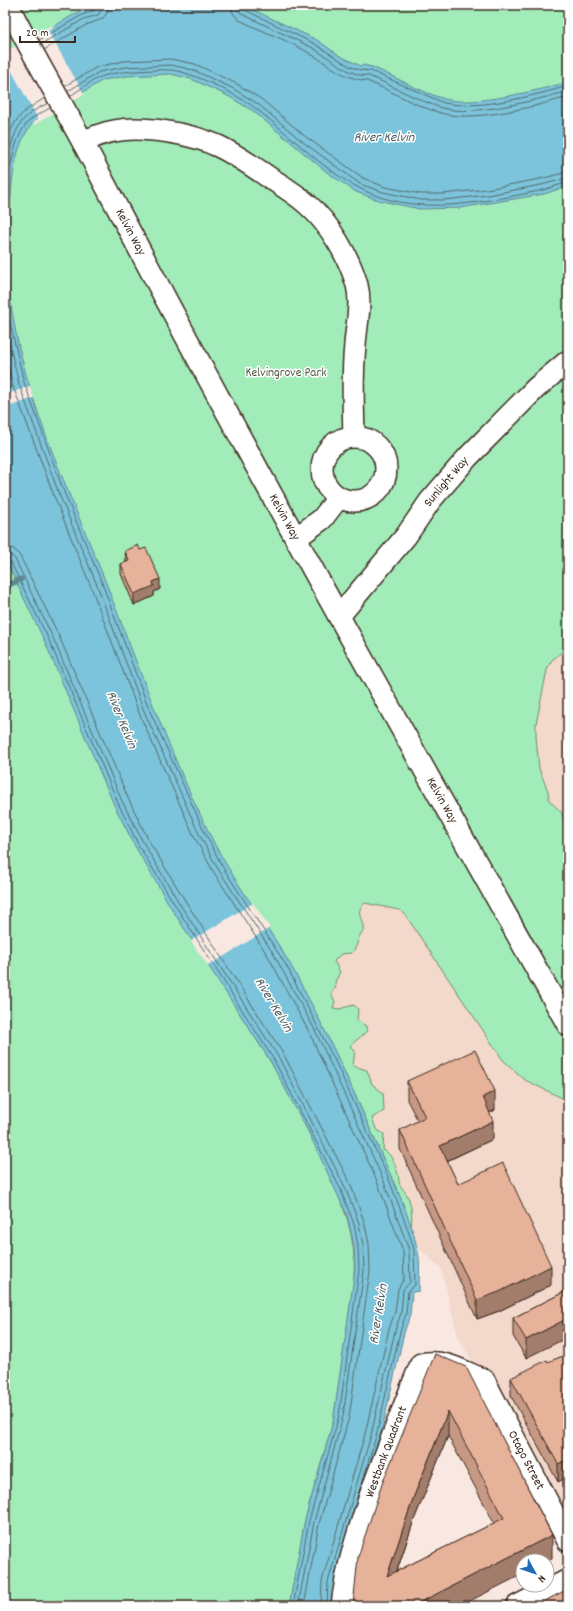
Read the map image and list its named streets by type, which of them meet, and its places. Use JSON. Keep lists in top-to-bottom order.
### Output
{
  "streets": {
    "street": [
      "Kelvin Way",
      "Sunlight Way",
      "Westbank Quadrant",
      "Otago Street"
    ]
  },
  "crossings": [
    ["Kelvin Way", "Sunlight Way"],
    ["Westbank Quadrant", "Otago Street"]
  ],
  "water": ["River Kelvin"],
  "parks": ["Kelvingrove Park"],
  "scale_bar": "20 m",
  "north": "bottom right"
}
